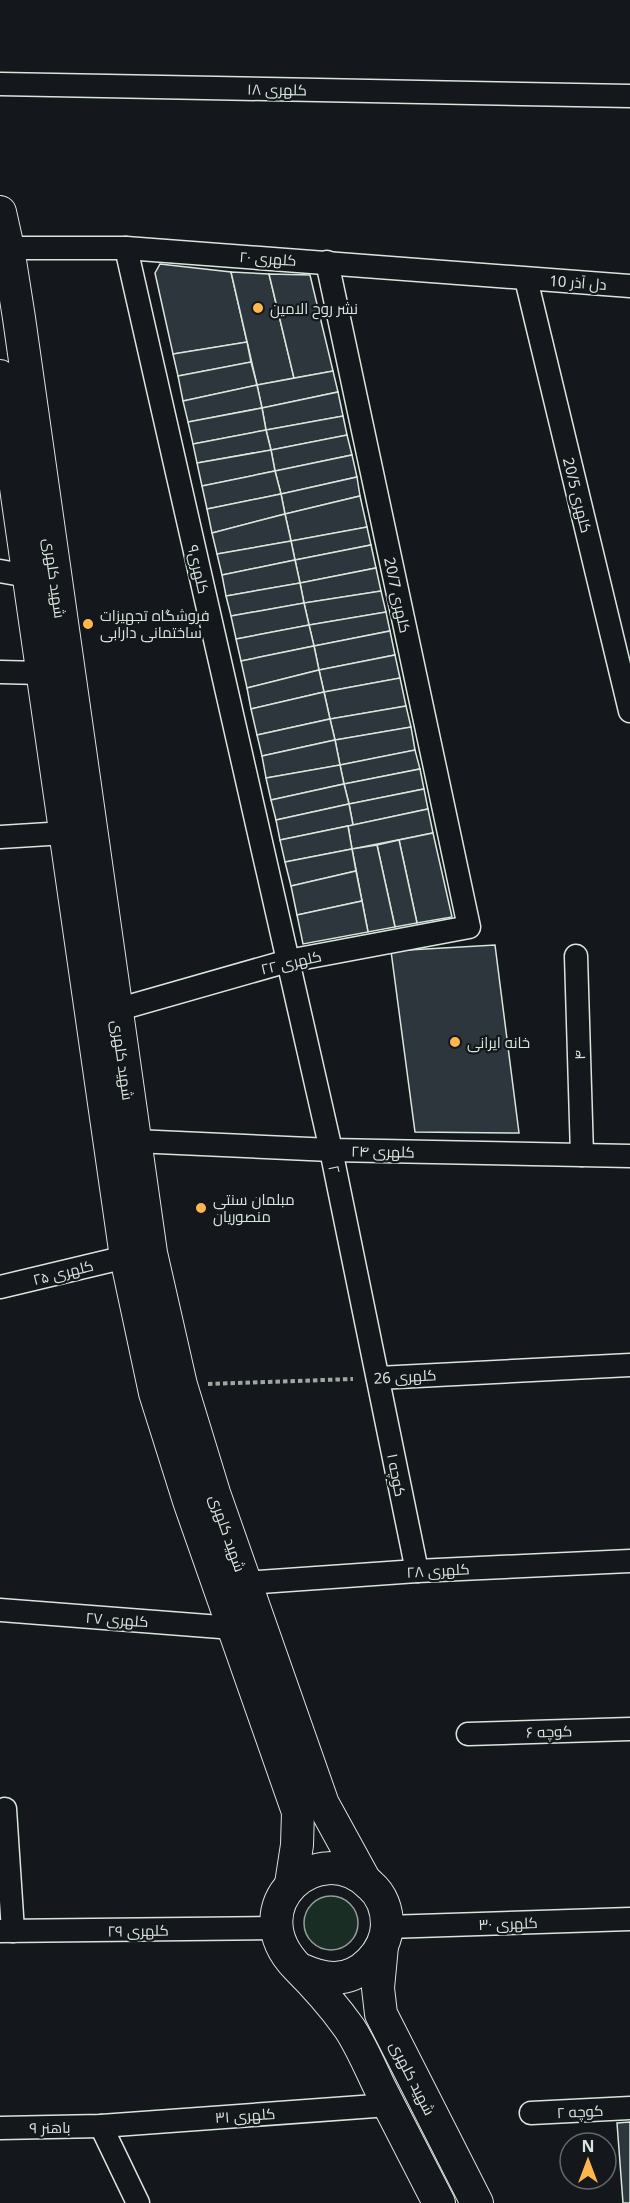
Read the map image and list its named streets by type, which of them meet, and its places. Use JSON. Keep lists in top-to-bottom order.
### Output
{
  "streets": {
    "main road": ["شهید کلهری"],
    "street": [
      "کلهری ۱۸",
      "کلهری ۲۰",
      "دل آذر 10",
      "کلهری 20/5",
      "کلهری۹",
      "کلهری 20/7",
      "کلهری ۲۲",
      "۴",
      "کلهری ۲۴",
      "۲",
      "کلهری ۲۵",
      "کلهری 26",
      "۱ کوچه",
      "کلهری ۲۸",
      "کلهری ۲۷",
      "۶ کوچه",
      "کلهری ۳۰",
      "کلهری ۲۹",
      "۲ کوچه",
      "کلهری ۳۱",
      "باهنر ۹"
    ]
  },
  "crossings": [
    ["کلهری ۲۰", "دل آذر 10"],
    ["کلهری ۲۰", "کلهری 20/5"],
    ["کلهری ۲۰", "کلهری۹"],
    ["کلهری ۲۰", "شهید کلهری"],
    ["کلهری ۲۰", "کلهری 20/7"],
    ["دل آذر 10", "کلهری 20/5"],
    ["کلهری۹", "کلهری ۲۲"],
    ["کلهری۹", "۲"],
    ["شهید کلهری", "کلهری ۲۲"],
    ["شهید کلهری", "کلهری ۲۴"],
    ["شهید کلهری", "کلهری ۲۵"],
    ["شهید کلهری", "کلهری 26"],
    ["شهید کلهری", "کلهری ۲۸"],
    ["شهید کلهری", "کلهری ۲۷"],
    ["شهید کلهری", "کلهری ۳۰"],
    ["شهید کلهری", "کلهری ۲۹"],
    ["کلهری 20/7", "کلهری ۲۲"],
    ["کلهری ۲۲", "۲"],
    ["۴", "کلهری ۲۴"],
    ["کلهری ۲۴", "۲"],
    ["۲", "کلهری 26"],
    ["۲", "۱ کوچه"],
    ["کلهری 26", "۱ کوچه"],
    ["۱ کوچه", "کلهری ۲۸"],
    ["کلهری ۳۰", "کلهری ۲۹"],
    ["کلهری ۳۱", "باهنر ۹"]
  ],
  "places": [
    "نشر روح الامین",
    "فروشگاه تجهیزات ساختمانی دارابی",
    "خانه ایرانی",
    "مبلمان سنتی منصوریان"
  ],
  "north": "top"
}
